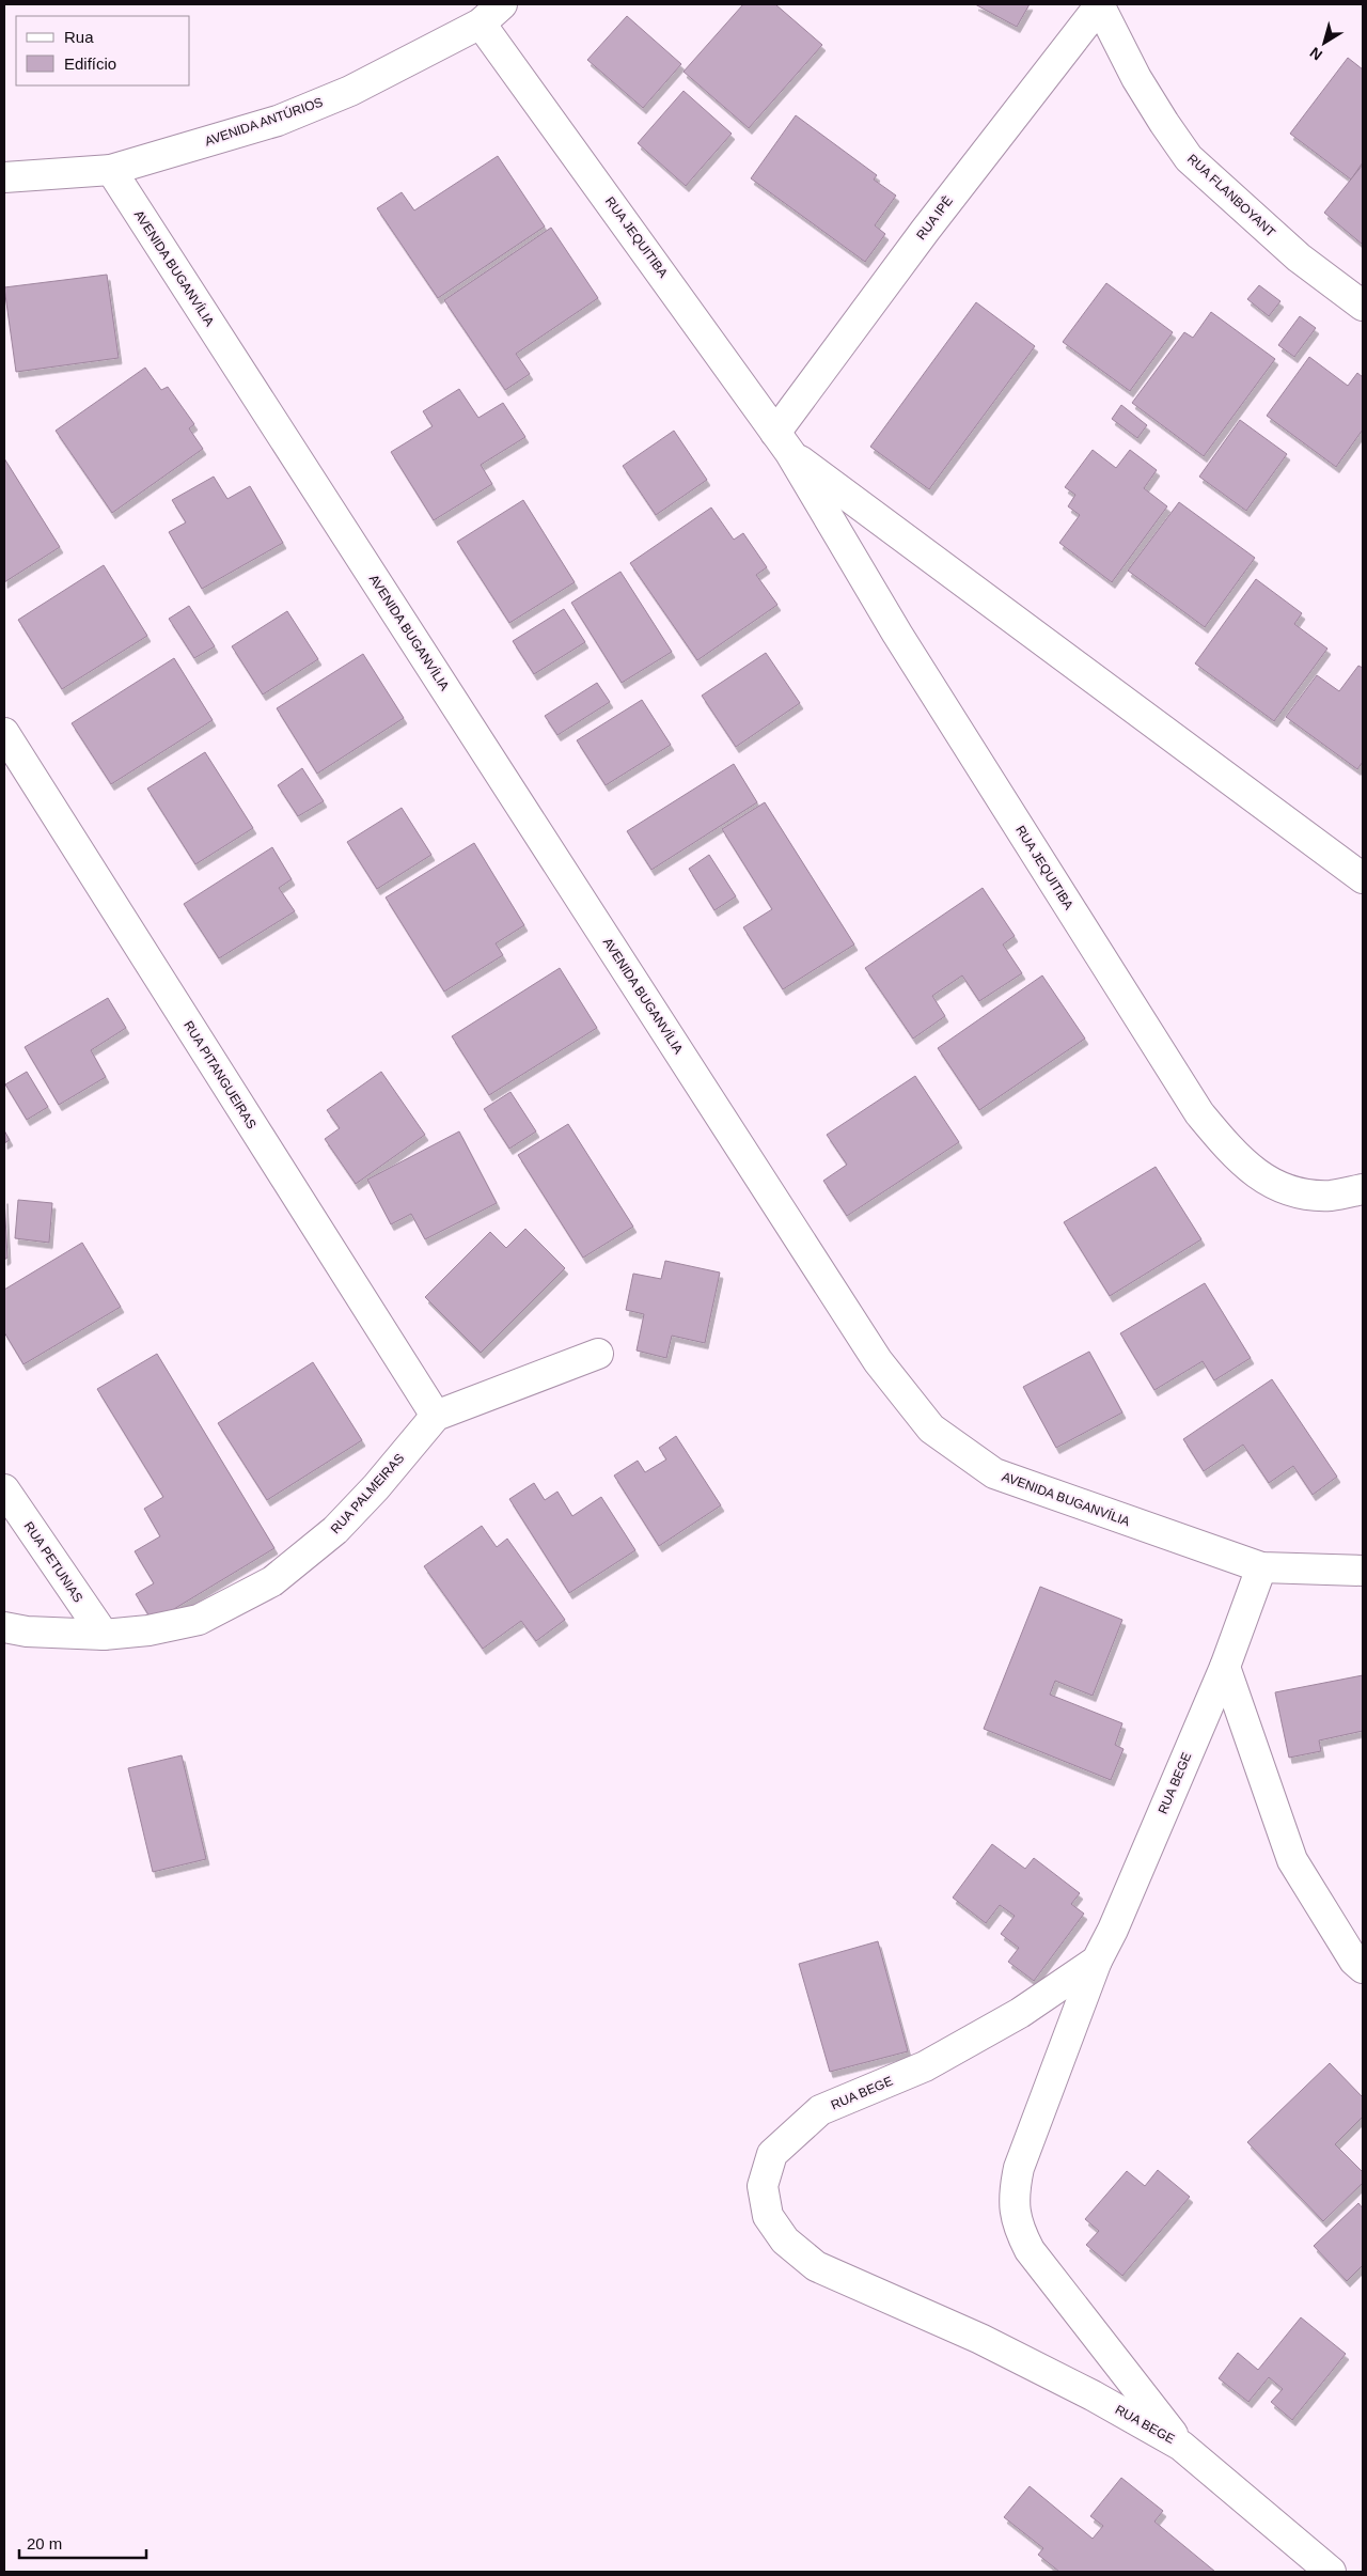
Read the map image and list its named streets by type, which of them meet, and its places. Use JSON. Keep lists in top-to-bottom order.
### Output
{
  "streets": {
    "street": [
      "AVENIDA ANTÚRIOS",
      "RUA FLANBOYANT",
      "RUA IPÊ",
      "RUA JEQUITIBA",
      "AVENIDA BUGANVÍLIA",
      "RUA PITANGUEIRAS",
      "RUA PALMEIRAS",
      "RUA PETUNIAS",
      "RUA BEGE"
    ]
  },
  "crossings": [
    ["AVENIDA ANTÚRIOS", "RUA JEQUITIBA"],
    ["AVENIDA ANTÚRIOS", "AVENIDA BUGANVÍLIA"],
    ["RUA FLANBOYANT", "RUA IPÊ"],
    ["RUA IPÊ", "RUA JEQUITIBA"],
    ["AVENIDA BUGANVÍLIA", "RUA BEGE"],
    ["RUA PITANGUEIRAS", "RUA PALMEIRAS"],
    ["RUA PALMEIRAS", "RUA PETUNIAS"]
  ],
  "legend": ["Rua", "Edifício"],
  "scale_bar": "20 m",
  "north": "bottom left"
}
